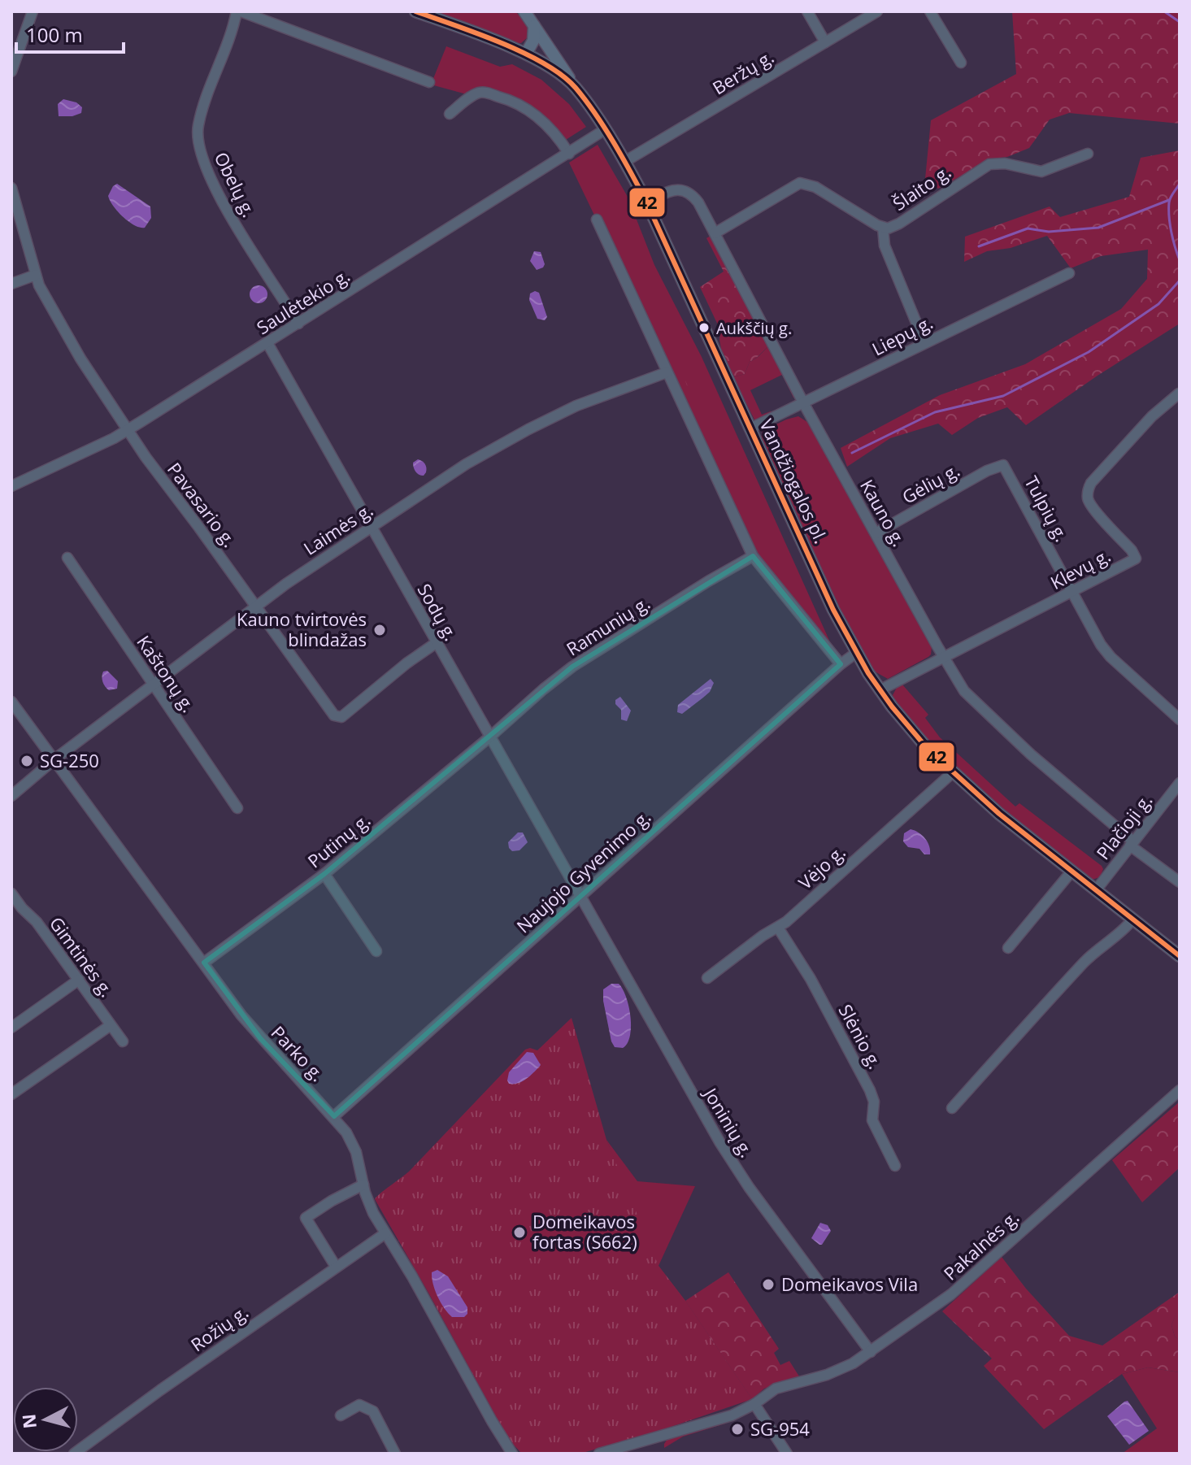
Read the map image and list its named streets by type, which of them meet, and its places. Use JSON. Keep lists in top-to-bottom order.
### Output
{
  "streets": {
    "main road": ["Vandžiogalos pl."],
    "street": [
      "Beržų g.",
      "Obelų g.",
      "Šlaito g.",
      "Saulėtekio g.",
      "Liepų g.",
      "Gėlių g.",
      "Pavasario g.",
      "Tulpių g.",
      "Kauno g.",
      "Laimės g.",
      "Klevų g.",
      "Sodų g.",
      "Ramunių g.",
      "Kaštonų g.",
      "Plačioji g.",
      "Putinų g.",
      "Vėjo g.",
      "Naujojo Gyvenimo g.",
      "Gimtinės g.",
      "Slėnio g.",
      "Parko g.",
      "Joninių g.",
      "Pakalnės g.",
      "Rožių g."
    ]
  },
  "crossings": [
    ["Beržų g.", "Vandžiogalos pl."],
    ["Obelų g.", "Saulėtekio g."],
    ["Šlaito g.", "Kauno g."],
    ["Saulėtekio g.", "Vandžiogalos pl."],
    ["Saulėtekio g.", "Pavasario g."],
    ["Saulėtekio g.", "Sodų g."],
    ["Liepų g.", "Vandžiogalos pl."],
    ["Liepų g.", "Kauno g."],
    ["Vandžiogalos pl.", "Kauno g."],
    ["Vandžiogalos pl.", "Klevų g."],
    ["Vandžiogalos pl.", "Plačioji g."],
    ["Vandžiogalos pl.", "Vėjo g."],
    ["Vandžiogalos pl.", "Naujojo Gyvenimo g."],
    ["Gėlių g.", "Tulpių g."],
    ["Gėlių g.", "Kauno g."],
    ["Pavasario g.", "Laimės g."],
    ["Pavasario g.", "Sodų g."],
    ["Tulpių g.", "Klevų g."],
    ["Kauno g.", "Klevų g."],
    ["Kauno g.", "Plačioji g."],
    ["Laimės g.", "Sodų g."],
    ["Laimės g.", "Kaštonų g."],
    ["Laimės g.", "Parko g."],
    ["Sodų g.", "Ramunių g."],
    ["Sodų g.", "Putinų g."],
    ["Sodų g.", "Naujojo Gyvenimo g."],
    ["Sodų g.", "Joninių g."],
    ["Ramunių g.", "Putinų g."],
    ["Putinų g.", "Parko g."],
    ["Vėjo g.", "Slėnio g."],
    ["Naujojo Gyvenimo g.", "Parko g."],
    ["Naujojo Gyvenimo g.", "Joninių g."],
    ["Parko g.", "Rožių g."],
    ["Joninių g.", "Pakalnės g."]
  ],
  "places": [
    "Aukščių g.",
    "Kauno tvirtovės blindažas",
    "SG-250",
    "Domeikavos fortas (S662)",
    "Domeikavos Vila",
    "SG-954"
  ],
  "lines": ["transit line 42"],
  "scale_bar": "100 m",
  "north": "left"
}
